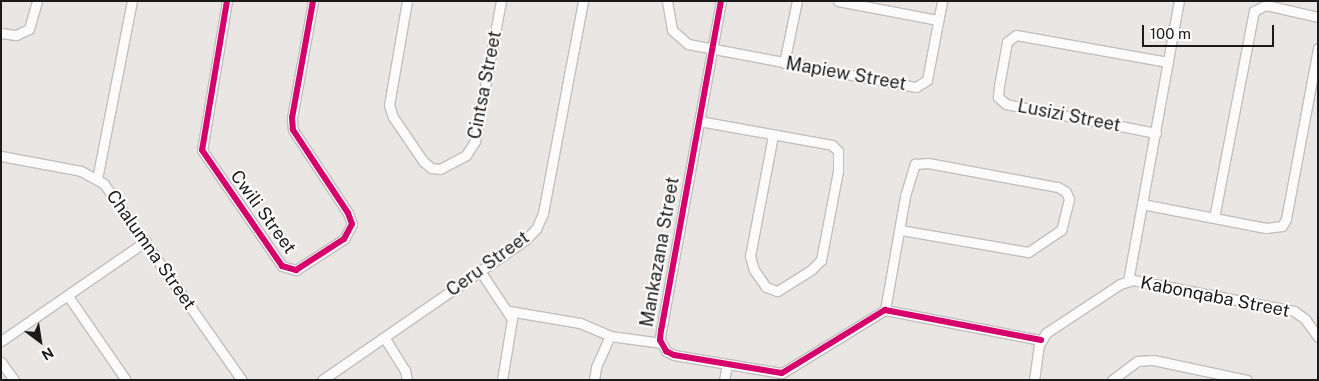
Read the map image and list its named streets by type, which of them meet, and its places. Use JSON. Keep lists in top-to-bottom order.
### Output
{
  "streets": {
    "street": [
      "Mapiew Street",
      "Cintsa Street",
      "Lusizi Street",
      "Cwili Street",
      "Chalumna Street",
      "Mankazana Street",
      "Ceru Street",
      "Kabonqaba Street"
    ]
  },
  "crossings": [
    ["Mapiew Street", "Mankazana Street"]
  ],
  "scale_bar": "100 m",
  "north": "bottom right"
}
